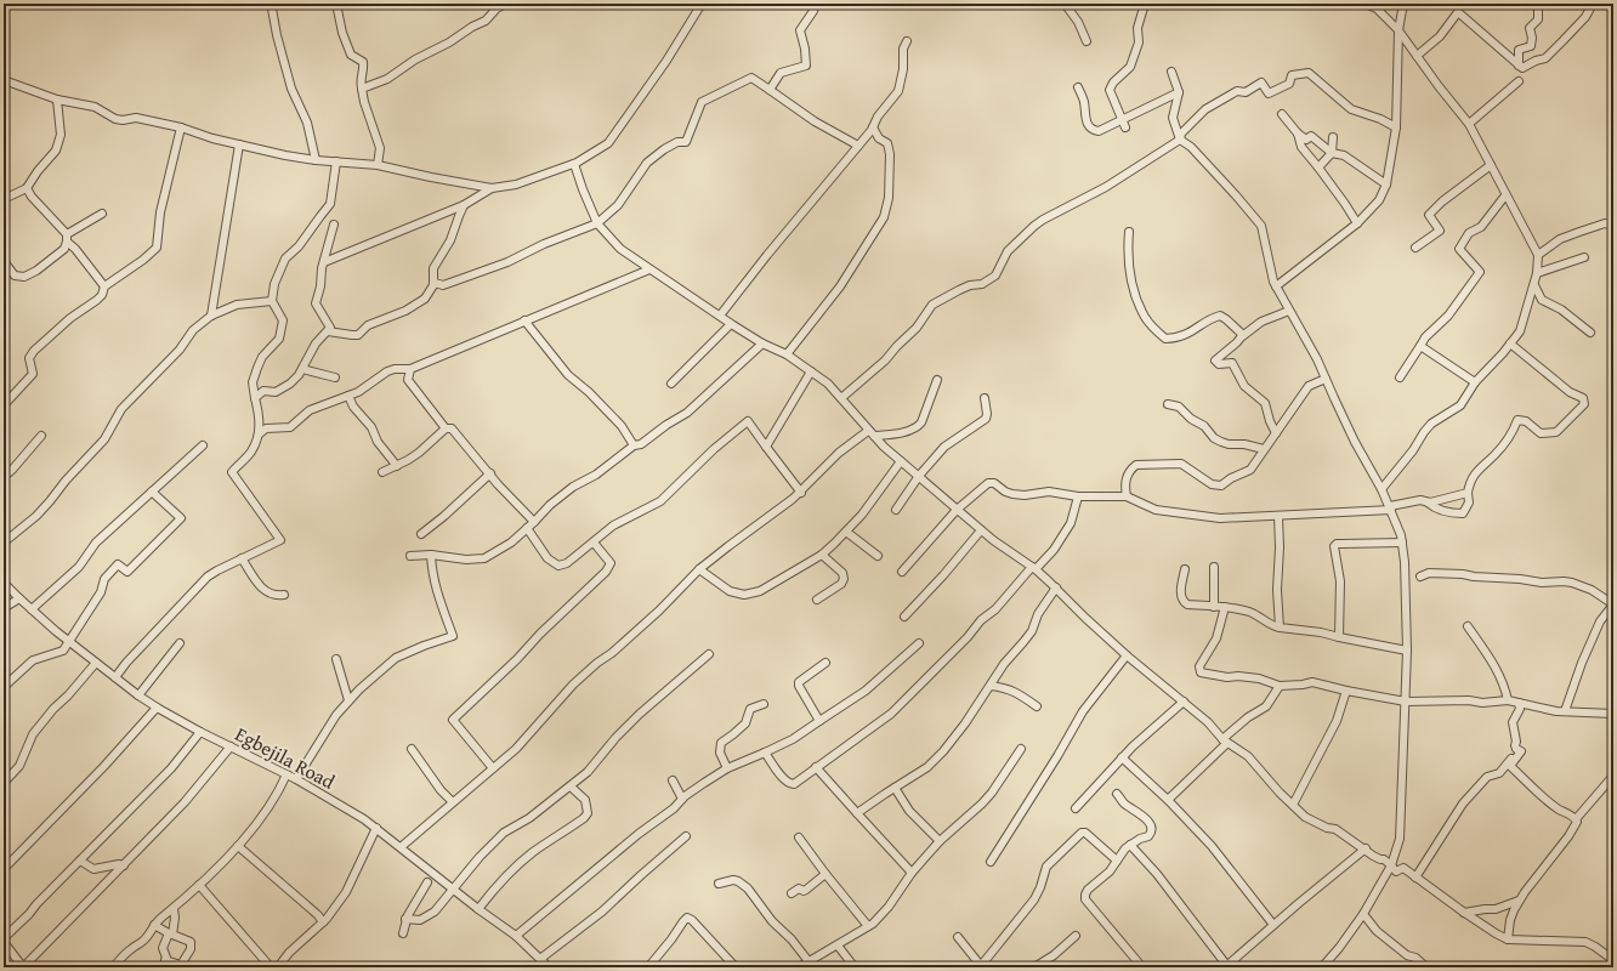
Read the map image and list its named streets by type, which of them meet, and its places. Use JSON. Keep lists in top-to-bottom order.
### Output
{
  "streets": {
    "street": ["Egbejila Road"]
  }
}
